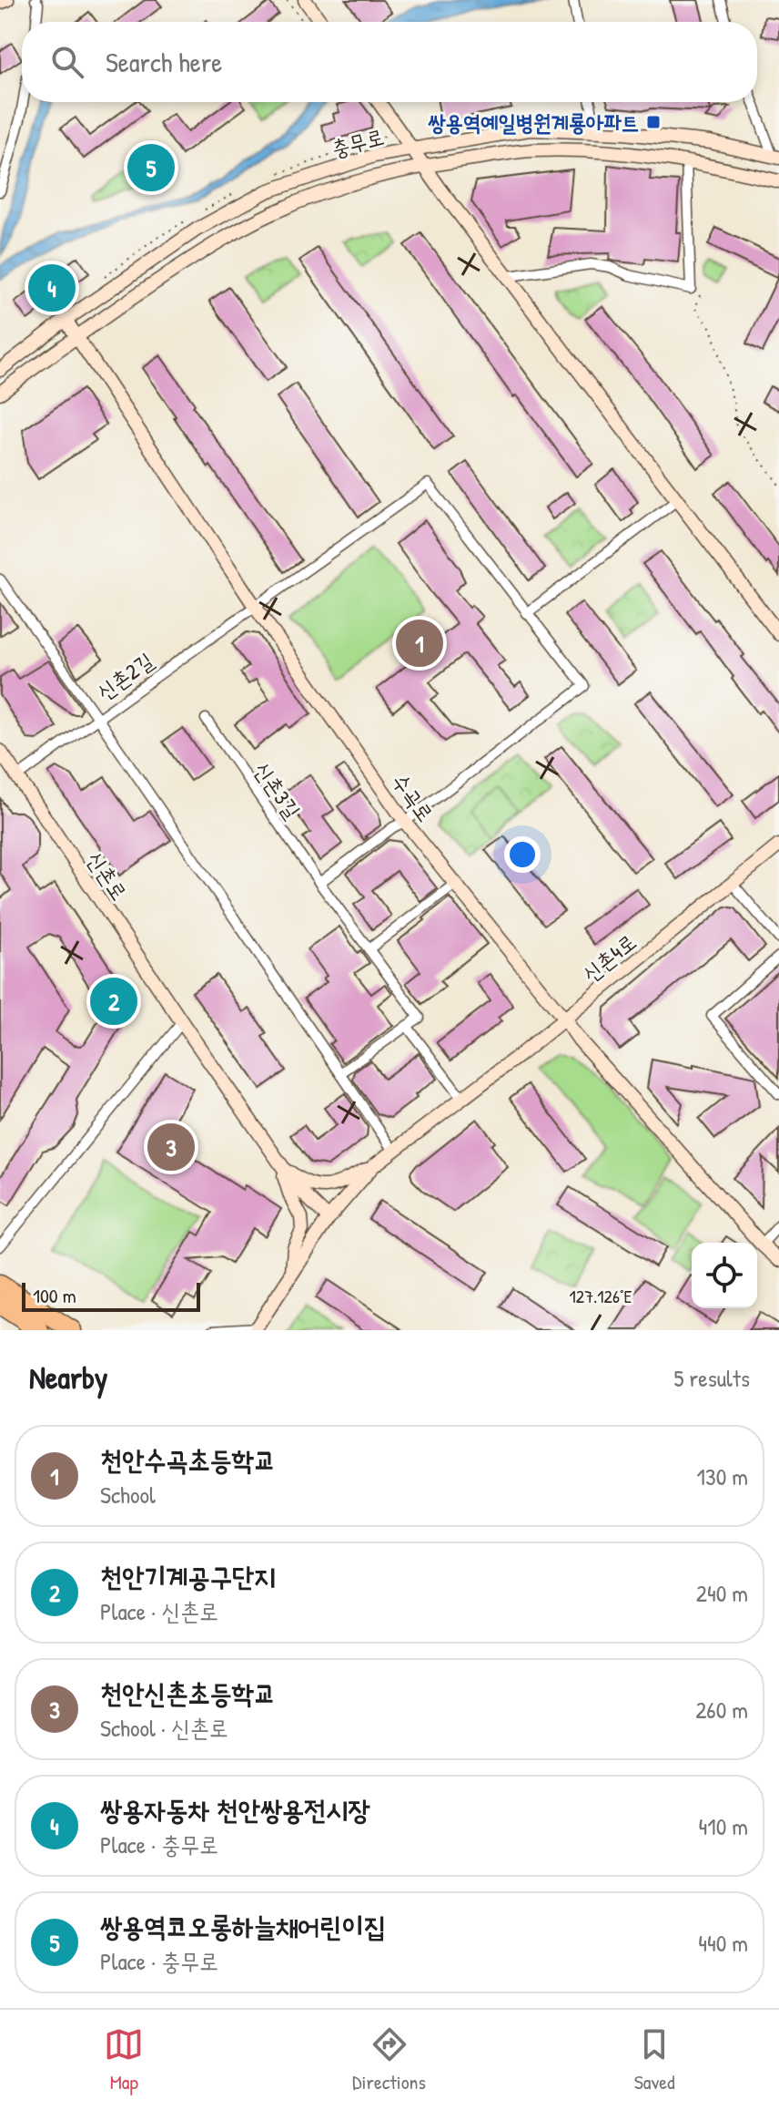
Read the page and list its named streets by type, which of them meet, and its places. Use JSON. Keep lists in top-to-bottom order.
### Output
{
  "streets": {
    "street": [
      "충무로",
      "신촌2길",
      "신촌3길",
      "수곡로",
      "신촌로",
      "신촌4로"
    ]
  },
  "crossings": [
    ["충무로", "수곡로"],
    ["신촌2길", "수곡로"],
    ["신촌2길", "신촌로"],
    ["수곡로", "신촌4로"],
    ["신촌로", "신촌4로"]
  ],
  "places": {
    "transit": ["쌍용역예일병원계룡아파트"]
  },
  "scale_bar": "100 m",
  "page": {
    "search": "Search here",
    "pins": [
      "5",
      "4",
      "1",
      "2",
      "3"
    ],
    "scale": "100 m",
    "heading": ["Nearby", "5 results"],
    "list": [
      {
        "mark": "1",
        "name": "천안수곡초등학교",
        "note": "School",
        "value": "130 m"
      },
      {
        "mark": "2",
        "name": "천안기계공구단지",
        "note": "Place · 신촌로",
        "value": "240 m"
      },
      {
        "mark": "3",
        "name": "천안신촌초등학교",
        "note": "School · 신촌로",
        "value": "260 m"
      },
      {
        "mark": "4",
        "name": "쌍용자동차 천안쌍용전시장",
        "note": "Place · 충무로",
        "value": "410 m"
      },
      {
        "mark": "5",
        "name": "쌍용역코오롱하늘채어린이집",
        "note": "Place · 충무로",
        "value": "440 m"
      }
    ],
    "nav": ["Map", "Directions", "Saved"]
  },
  "coordinates": ["127.126°E"]
}
